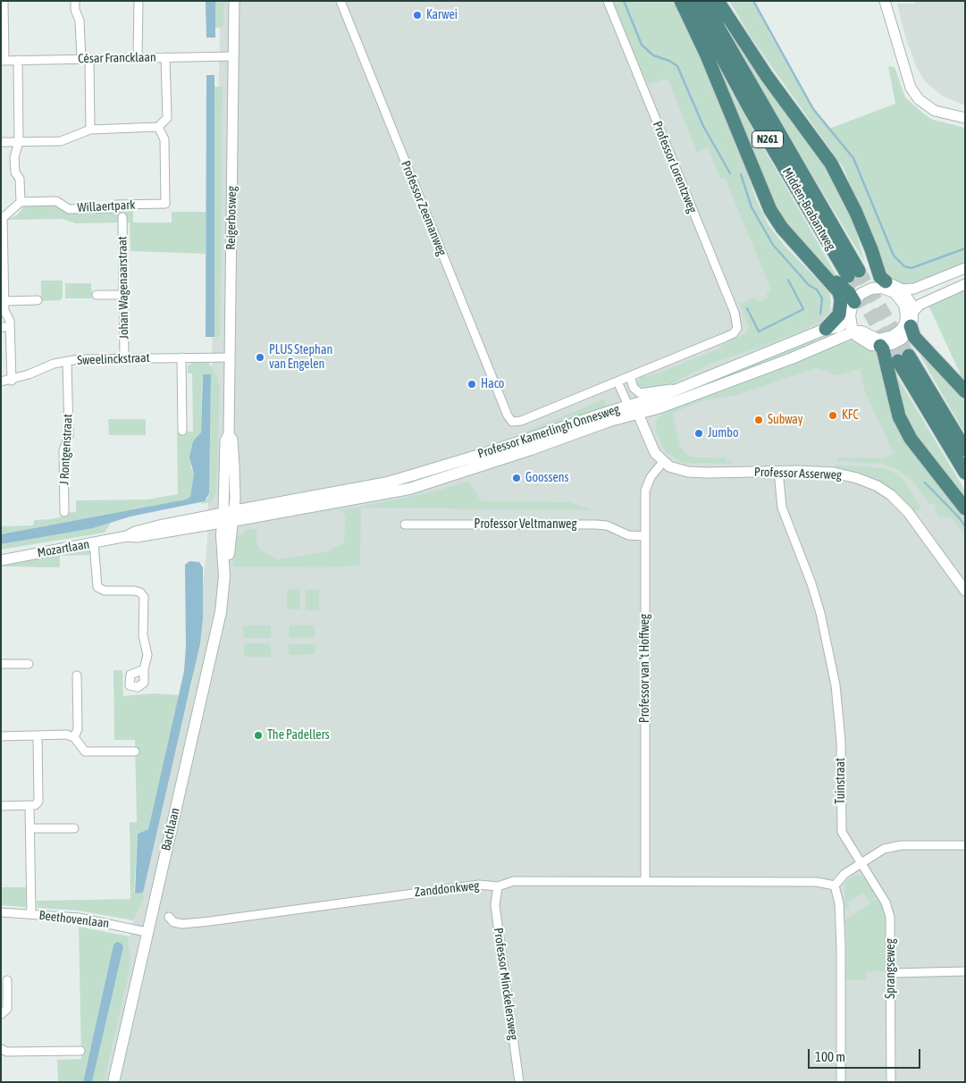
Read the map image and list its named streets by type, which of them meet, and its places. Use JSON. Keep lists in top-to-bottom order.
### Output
{
  "streets": {
    "highway": ["N261", "Midden-Brabantweg"],
    "main road": ["Professor Kamerlingh Onnesweg", "Bachlaan"],
    "street": [
      "César Francklaan",
      "Professor Lorentzweg",
      "Willaertpark",
      "Professor Zeemanweg",
      "Reigerbosweg",
      "Johan Wagenaarstraat",
      "Sweelinckstraat",
      "J Rontgenstraat",
      "Professor Asserweg",
      "Professor Veltmanweg",
      "Mozartlaan",
      "Professor van 't Hoffweg",
      "Tuinstraat",
      "Zanddonkweg",
      "Beethovenlaan",
      "Sprangseweg",
      "Professor Minckelersweg"
    ]
  },
  "crossings": [
    ["César Francklaan", "Reigerbosweg"],
    ["N261", "Professor Kamerlingh Onnesweg"],
    ["Reigerbosweg", "Sweelinckstraat"],
    ["Reigerbosweg", "Professor Kamerlingh Onnesweg"],
    ["Reigerbosweg", "Mozartlaan"],
    ["Reigerbosweg", "Bachlaan"],
    ["Johan Wagenaarstraat", "Sweelinckstraat"],
    ["Sweelinckstraat", "J Rontgenstraat"],
    ["Professor Kamerlingh Onnesweg", "Mozartlaan"],
    ["Professor Kamerlingh Onnesweg", "Bachlaan"],
    ["Professor Asserweg", "Professor van 't Hoffweg"],
    ["Professor Asserweg", "Tuinstraat"],
    ["Professor Veltmanweg", "Professor van 't Hoffweg"],
    ["Mozartlaan", "Bachlaan"],
    ["Professor van 't Hoffweg", "Zanddonkweg"],
    ["Tuinstraat", "Sprangseweg"],
    ["Bachlaan", "Beethovenlaan"],
    ["Zanddonkweg", "Professor Minckelersweg"]
  ],
  "places": [
    "Karwei",
    "PLUS Stephan van Engelen",
    "Haco",
    "KFC",
    "Subway",
    "Jumbo",
    "Goossens",
    "The Padellers"
  ],
  "scale_bar": "100 m"
}
